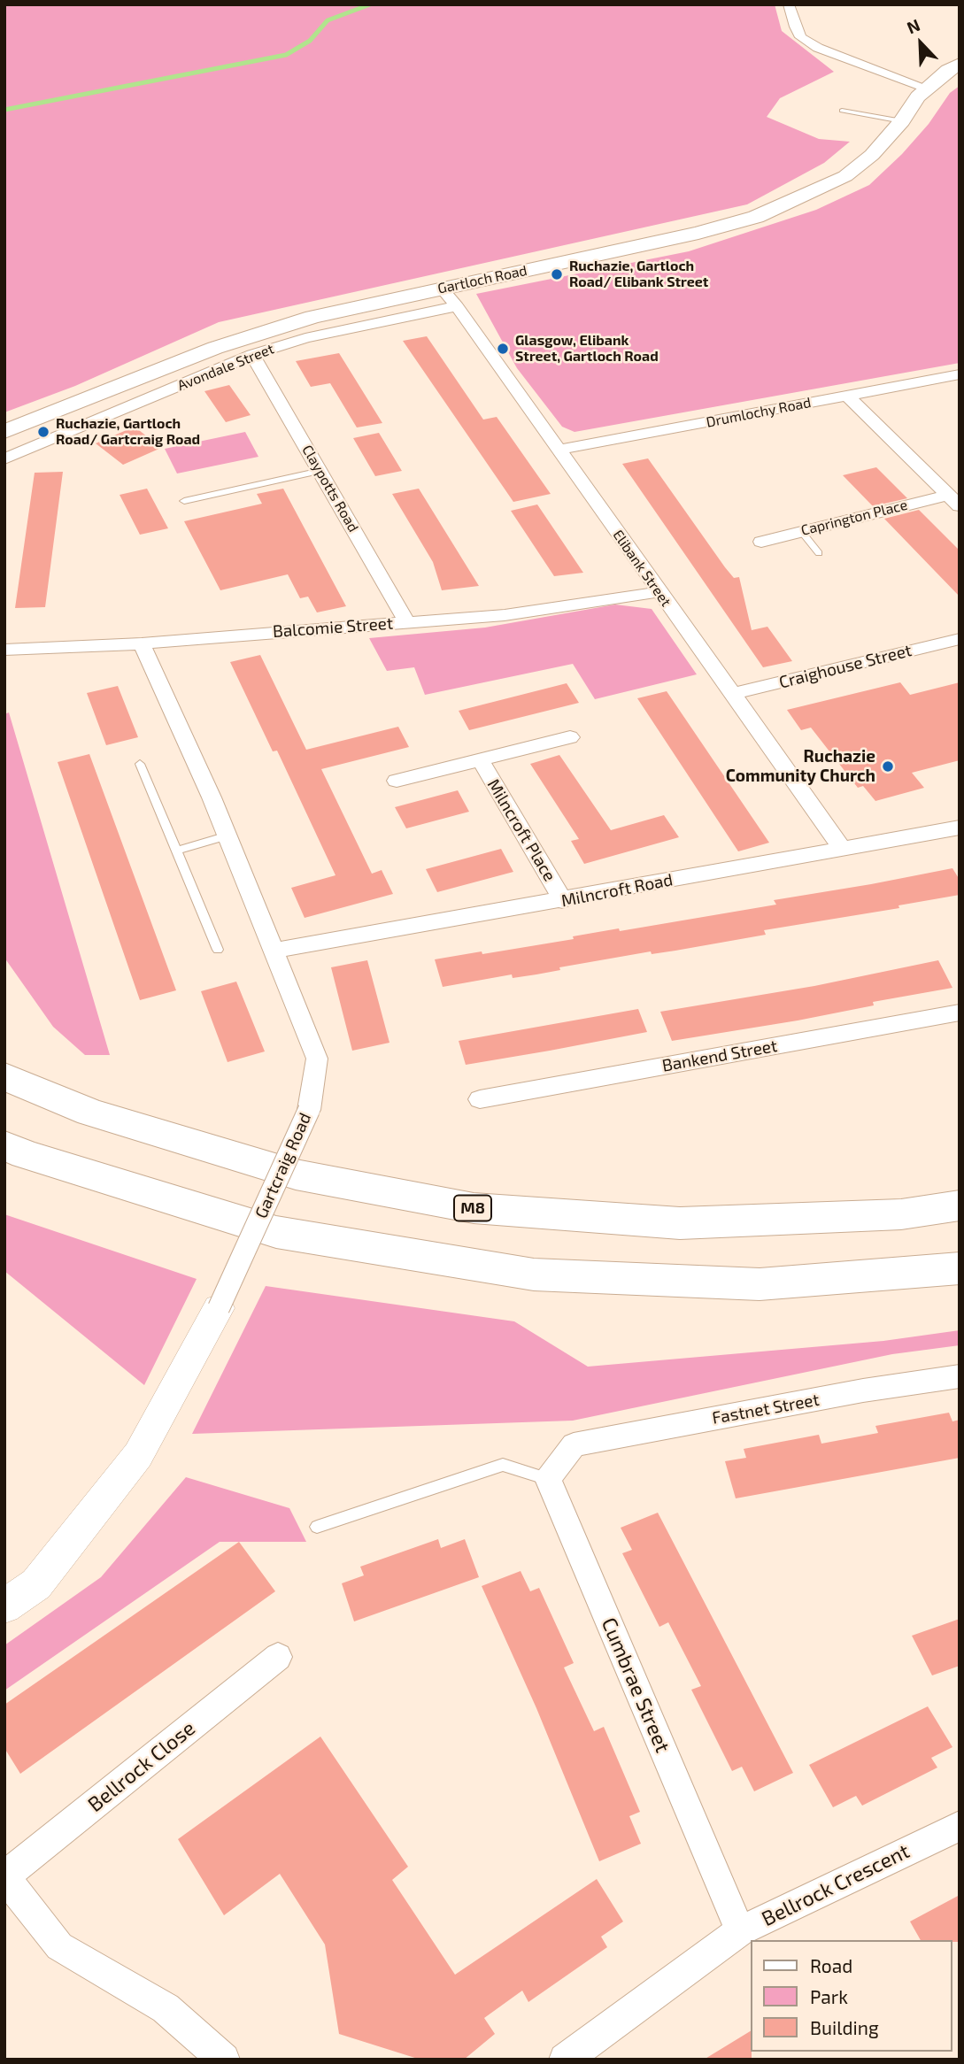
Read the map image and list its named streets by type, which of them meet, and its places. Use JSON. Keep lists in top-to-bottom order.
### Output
{
  "streets": {
    "highway": ["M8"],
    "main road": ["Gartloch Road"],
    "street": [
      "Avondale Street",
      "Drumlochy Road",
      "Claypotts Road",
      "Caprington Place",
      "Elibank Street",
      "Balcomie Street",
      "Craighouse Street",
      "Milncroft Place",
      "Milncroft Road",
      "Bankend Street",
      "Gartcraig Road",
      "Fastnet Street",
      "Cumbrae Street",
      "Bellrock Close",
      "Bellrock Crescent"
    ]
  },
  "crossings": [
    ["Gartloch Road", "Elibank Street"],
    ["Avondale Street", "Claypotts Road"],
    ["Avondale Street", "Elibank Street"],
    ["Drumlochy Road", "Elibank Street"],
    ["Claypotts Road", "Balcomie Street"],
    ["Elibank Street", "Balcomie Street"],
    ["Elibank Street", "Craighouse Street"],
    ["Elibank Street", "Milncroft Road"],
    ["Balcomie Street", "Gartcraig Road"],
    ["Milncroft Place", "Milncroft Road"],
    ["Milncroft Road", "Gartcraig Road"],
    ["Fastnet Street", "Cumbrae Street"],
    ["Cumbrae Street", "Bellrock Crescent"]
  ],
  "places": [
    "Ruchazie, Gartloch Road/ Elibank Street",
    "Glasgow, Elibank Street, Gartloch Road",
    "Ruchazie, Gartloch Road/ Gartcraig Road",
    "Ruchazie Community Church"
  ],
  "legend": ["Road", "Park", "Building"],
  "north": "top left"
}
